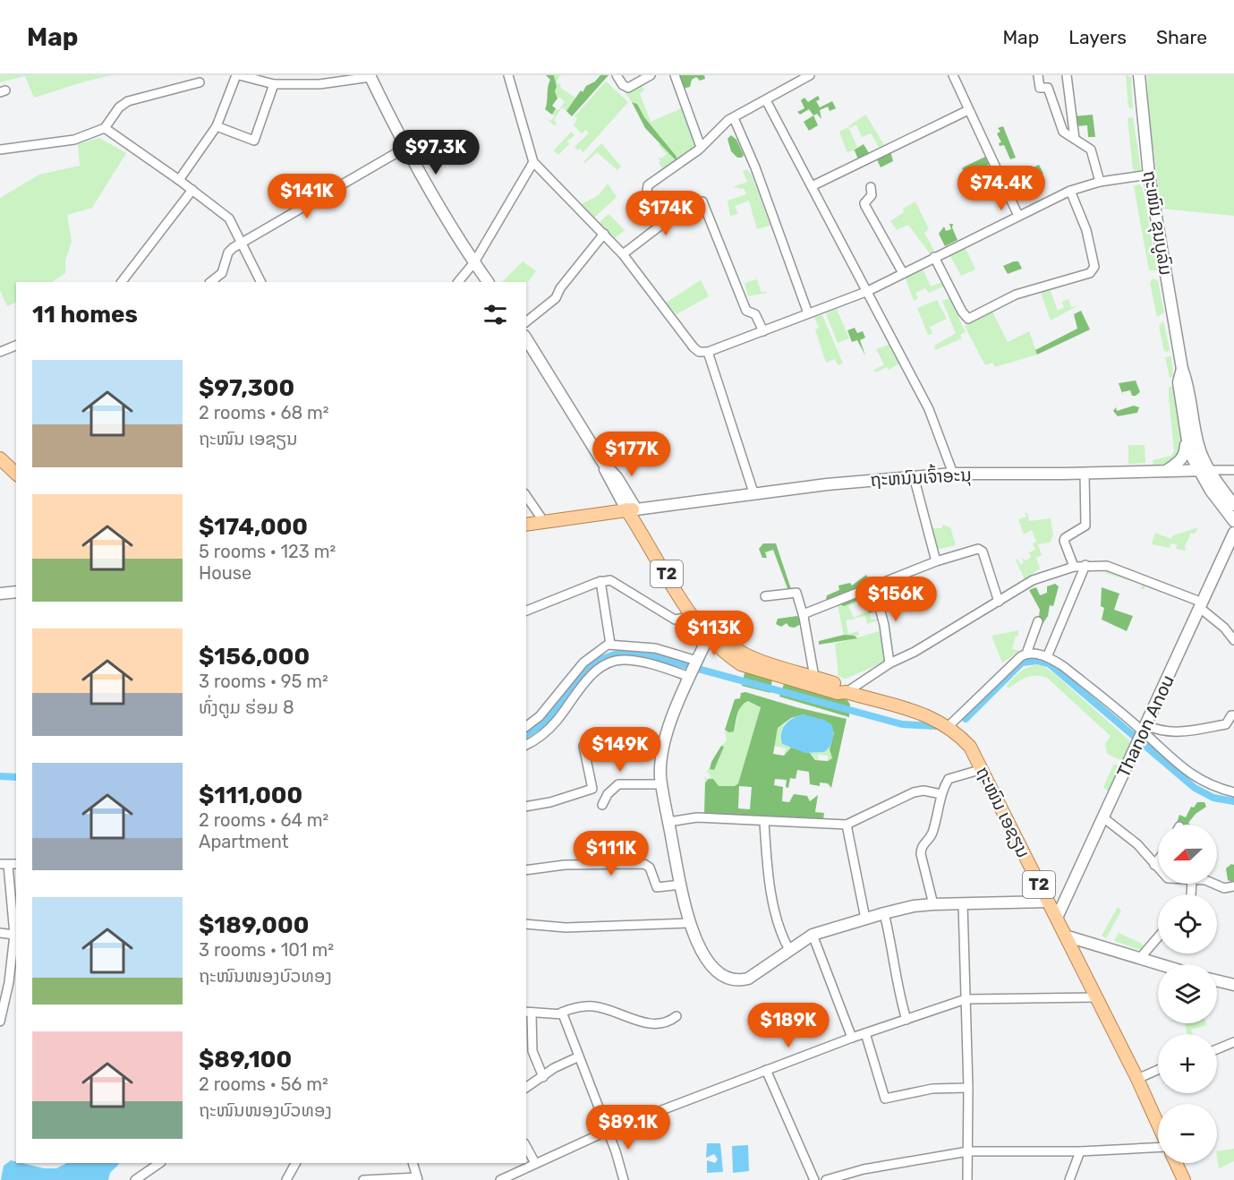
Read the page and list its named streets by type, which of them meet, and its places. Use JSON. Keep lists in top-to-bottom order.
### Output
{
  "streets": {
    "main road": ["T2", "ຖະໜົນ ເອຊຽນ"],
    "street": ["ຖະໜົນ ຂຸນບູລົມ", "ຖະຫນົນເຈົ້າອະນຸ", "Thanon Anou"]
  },
  "crossings": [
    ["ຖະໜົນ ຂຸນບູລົມ", "ຖະຫນົນເຈົ້າອະນຸ"],
    ["ຖະຫນົນເຈົ້າອະນຸ", "ຖະໜົນ ເອຊຽນ"],
    ["Thanon Anou", "ຖະໜົນ ເອຊຽນ"]
  ],
  "north": "left",
  "page": {
    "header": "Map",
    "nav": ["Map", "Layers", "Share"],
    "price": [
      "$97.3K",
      "$74.4K",
      "$141K",
      "$174K",
      "$177K",
      "$156K",
      "$113K",
      "$149K",
      "$111K",
      "$189K",
      "$89.1K"
    ],
    "heading": "11 homes",
    "list": [
      {
        "name": "$97,300",
        "note": "2 rooms · 68 m² · ຖະໜົນ ເອຊຽນ"
      },
      {
        "name": "$174,000",
        "note": "5 rooms · 123 m² · House"
      },
      {
        "name": "$156,000",
        "note": "3 rooms · 95 m² · ທົ່ງຕູມ ຮ່ອມ 8"
      },
      {
        "name": "$111,000",
        "note": "2 rooms · 64 m² · Apartment"
      },
      {
        "name": "$189,000",
        "note": "3 rooms · 101 m² · ຖະໜົນໜອງບົວທອງ"
      },
      {
        "name": "$89,100",
        "note": "2 rooms · 56 m² · ຖະໜົນໜອງບົວທອງ"
      }
    ],
    "map_buttons": ["+", "−"]
  }
}
